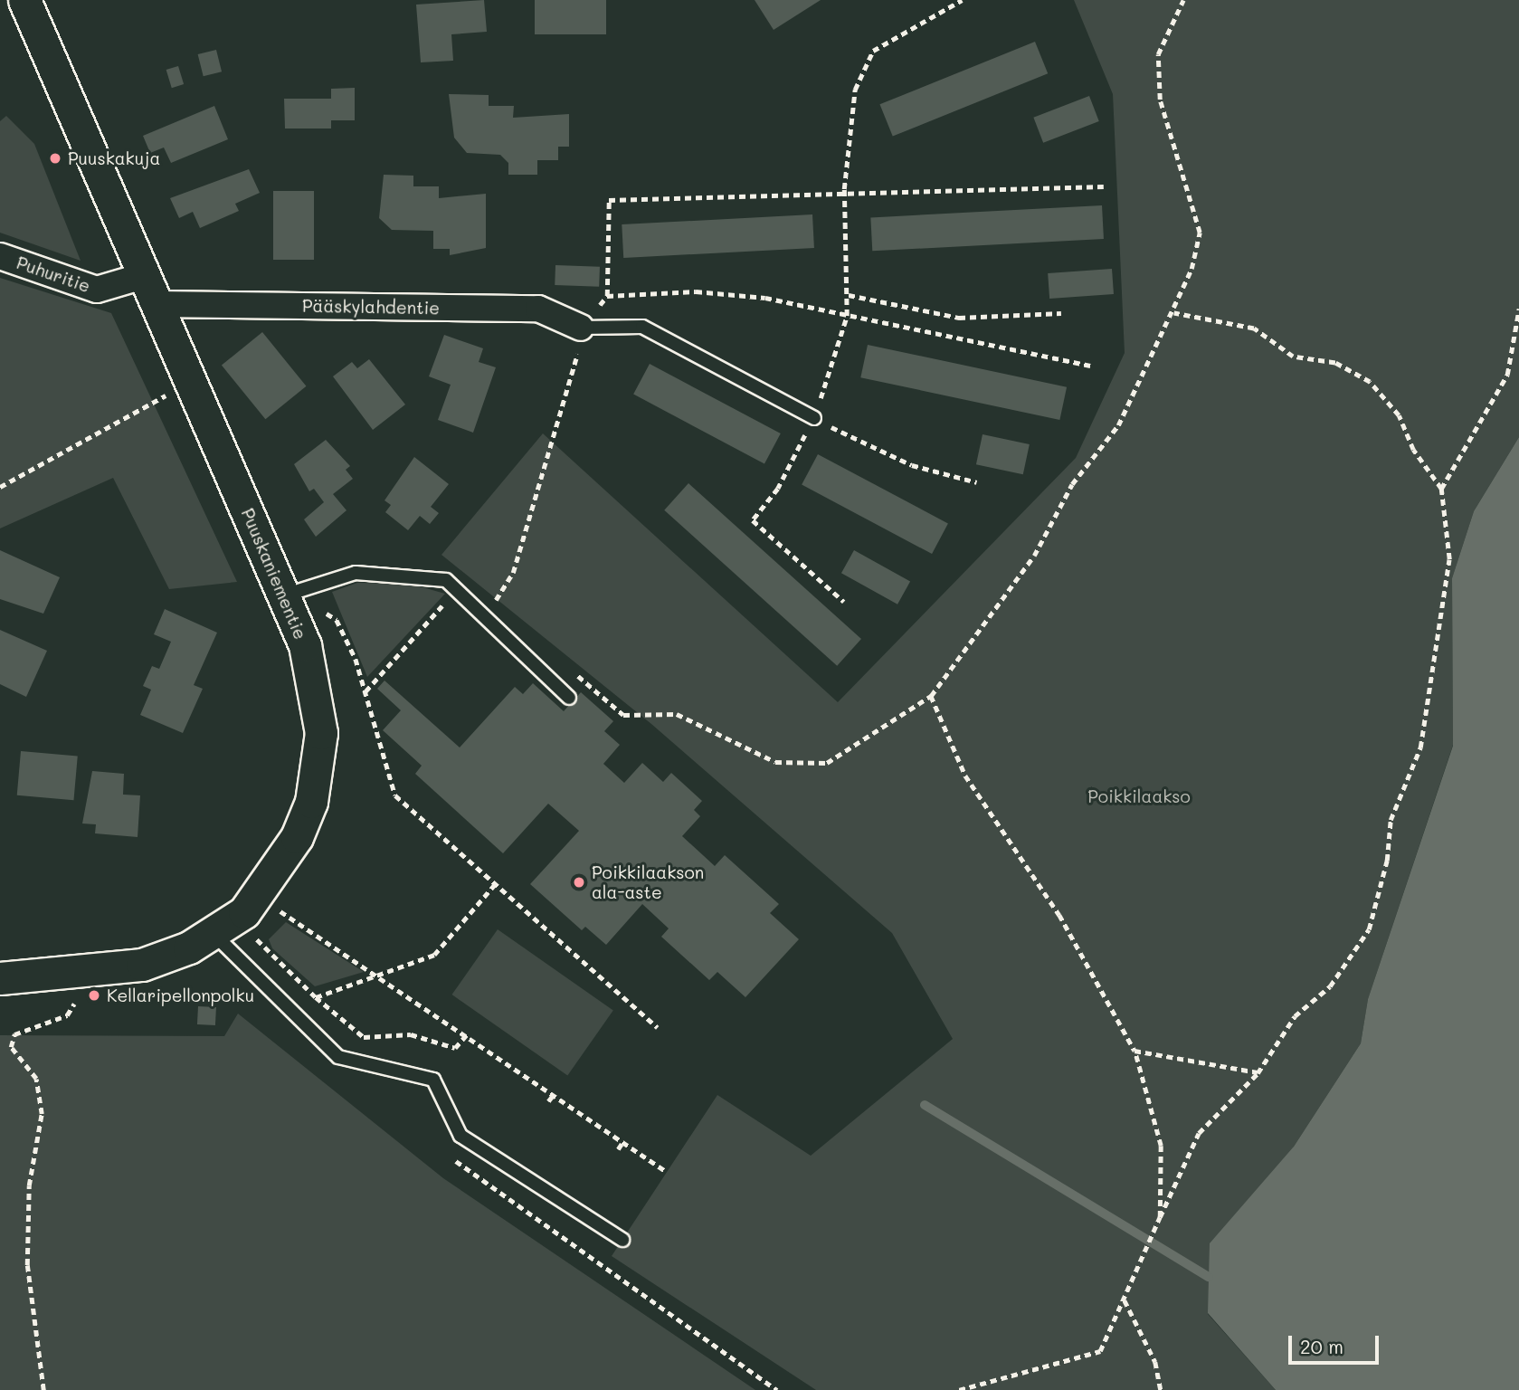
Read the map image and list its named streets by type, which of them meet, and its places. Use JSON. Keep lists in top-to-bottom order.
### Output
{
  "streets": {
    "street": ["Puhuritie", "Pääskylahdentie", "Puuskaniementie"]
  },
  "crossings": [
    ["Puhuritie", "Puuskaniementie"],
    ["Pääskylahdentie", "Puuskaniementie"]
  ],
  "parks": ["Poikkilaakso"],
  "places": ["Puuskakuja", "Poikkilaakson ala-aste", "Kellaripellonpolku"],
  "scale_bar": "20 m"
}
